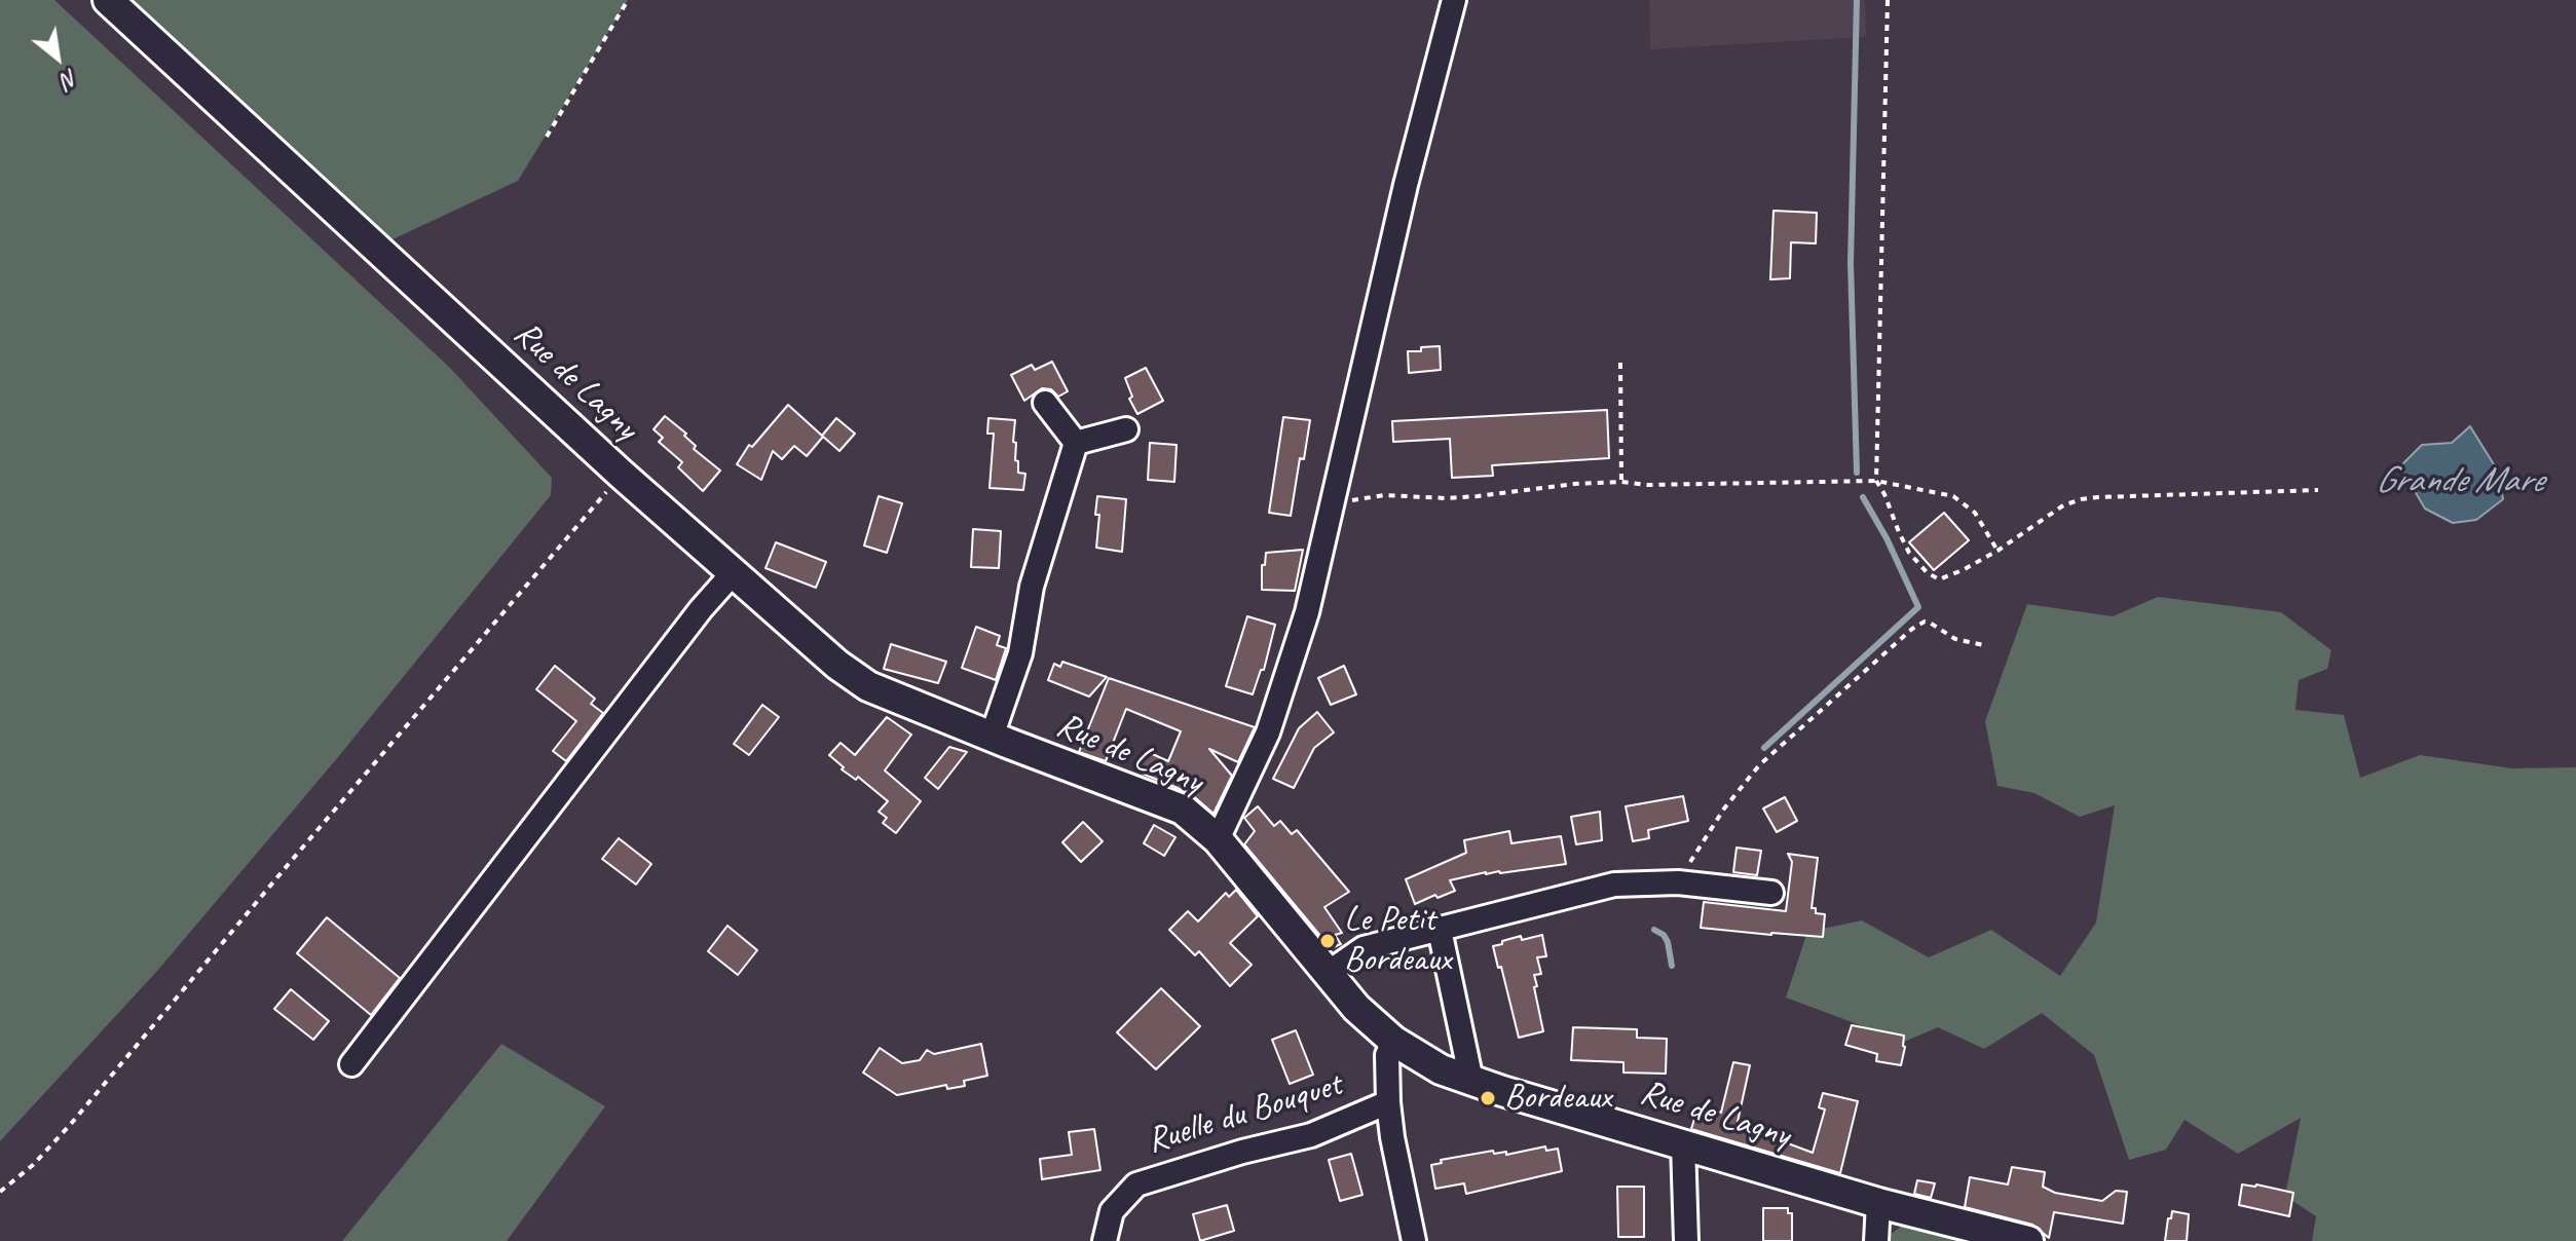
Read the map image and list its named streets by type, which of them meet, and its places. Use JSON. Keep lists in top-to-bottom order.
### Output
{
  "streets": {
    "main road": ["Rue de Lagny"],
    "street": ["Ruelle du Bouquet"]
  },
  "water": ["Grande Mare"],
  "places": ["Le Petit Bordeaux", "Bordeaux"],
  "north": "bottom right"
}
